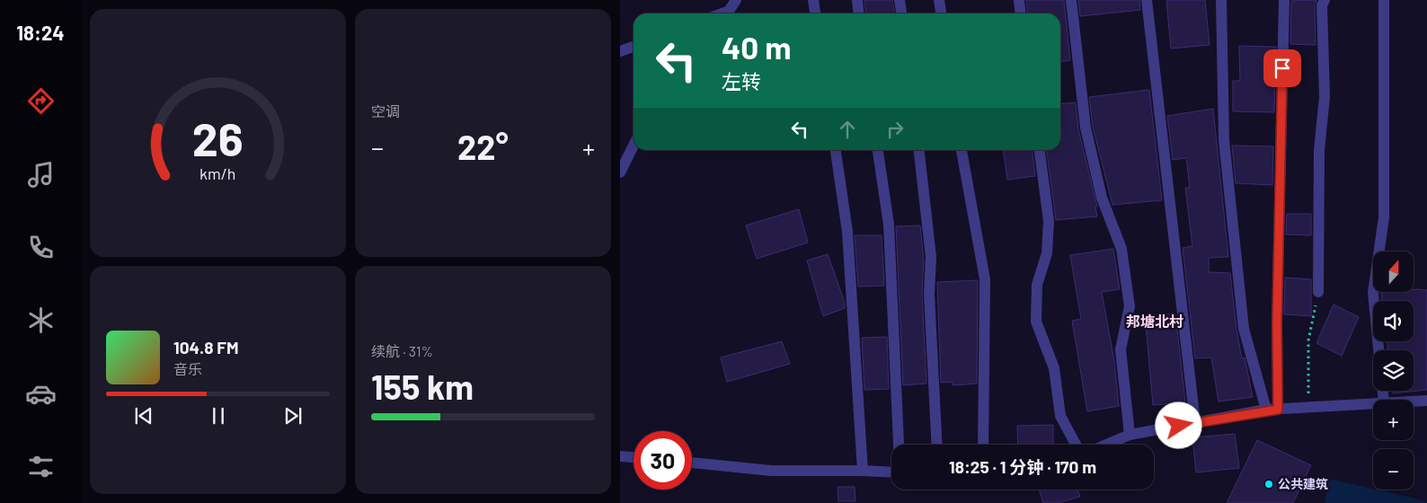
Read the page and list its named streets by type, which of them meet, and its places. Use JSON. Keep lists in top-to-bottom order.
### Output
{
  "districts": ["邦塘北村"],
  "places": ["公共建筑"],
  "north": "top",
  "page": {
    "tabs": "18:24",
    "tile": [
      "空调",
      ["续航 · 31%", "155 km"]
    ],
    "turn": ["40 m", "左转"],
    "heat": ["−", "22°", "+"],
    "map_buttons": ["+", "−"],
    "song": ["104.8 FM", "音乐"],
    "limit": "30",
    "trip": "18:25 · 1 分钟 · 170 m",
    "gauge": ["26", "km/h"]
  }
}
